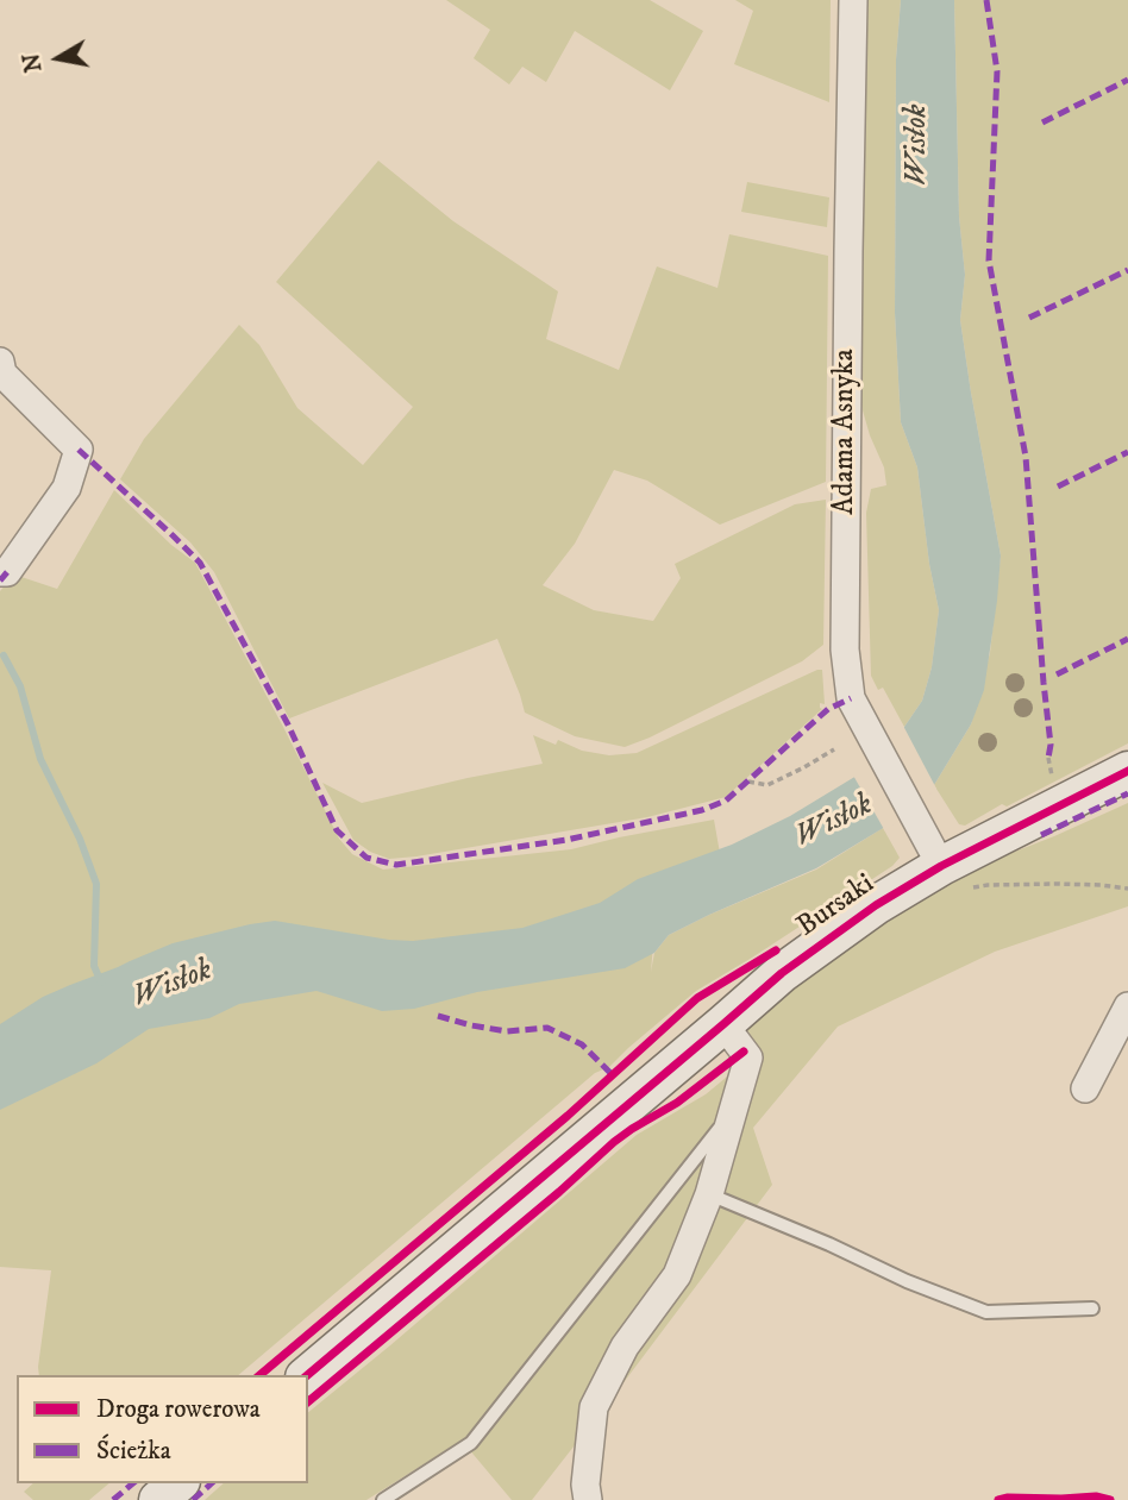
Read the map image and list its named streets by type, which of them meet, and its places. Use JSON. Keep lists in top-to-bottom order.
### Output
{
  "streets": {
    "street": ["Adama Asnyka", "Bursaki"]
  },
  "crossings": [
    ["Adama Asnyka", "Bursaki"]
  ],
  "water": ["Wisłok"],
  "legend": ["Droga rowerowa", "Ścieżka"],
  "north": "left"
}
